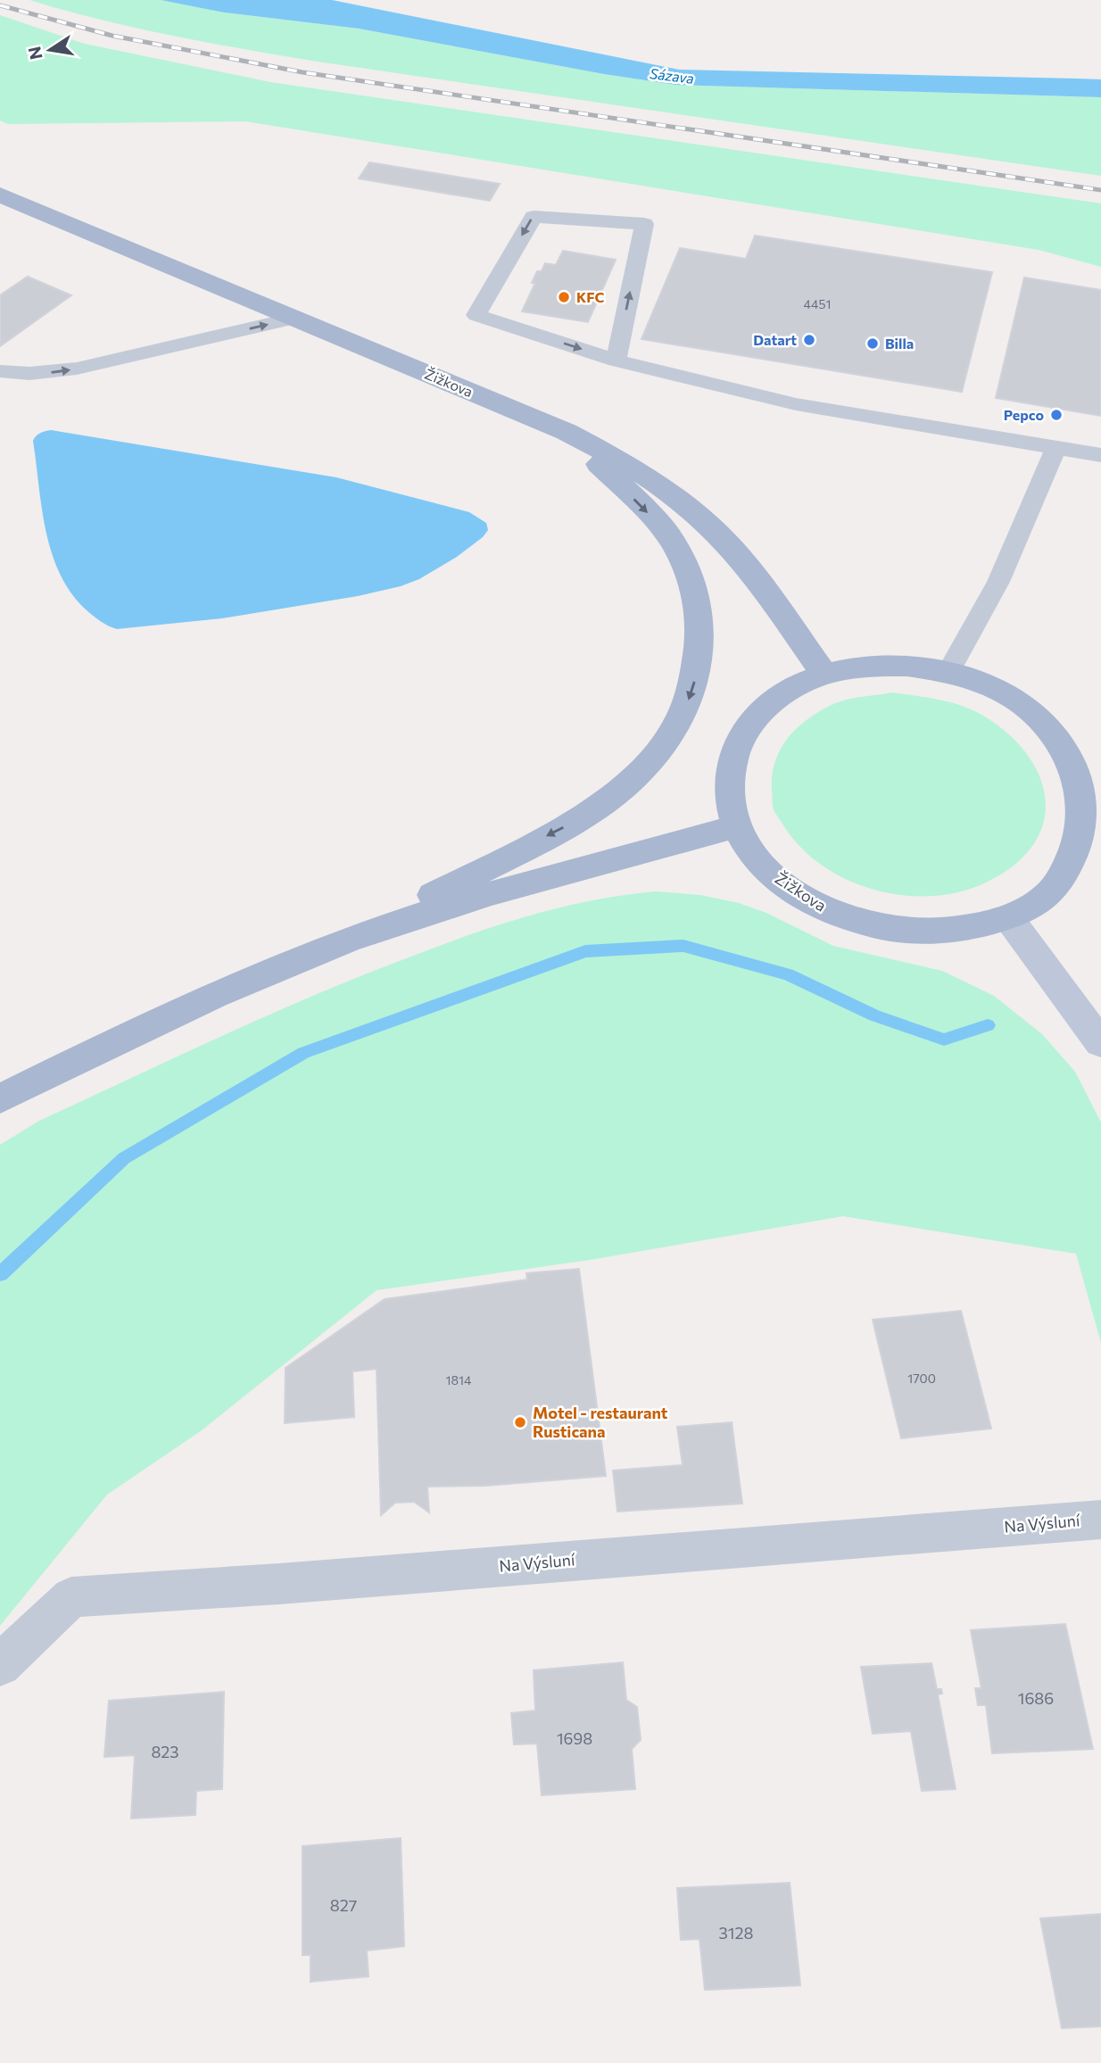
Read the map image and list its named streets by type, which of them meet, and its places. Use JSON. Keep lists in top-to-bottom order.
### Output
{
  "streets": {
    "main road": ["Žižkova"],
    "street": ["Na Výsluní"]
  },
  "water": ["Sázava"],
  "places": [
    "KFC",
    "Datart",
    "Billa",
    "Pepco",
    "Motel - restaurant Rusticana"
  ],
  "house_numbers": [
    "4451",
    "1700",
    "1814",
    "1686",
    "1698",
    "823",
    "827",
    "3128"
  ],
  "north": "left"
}
